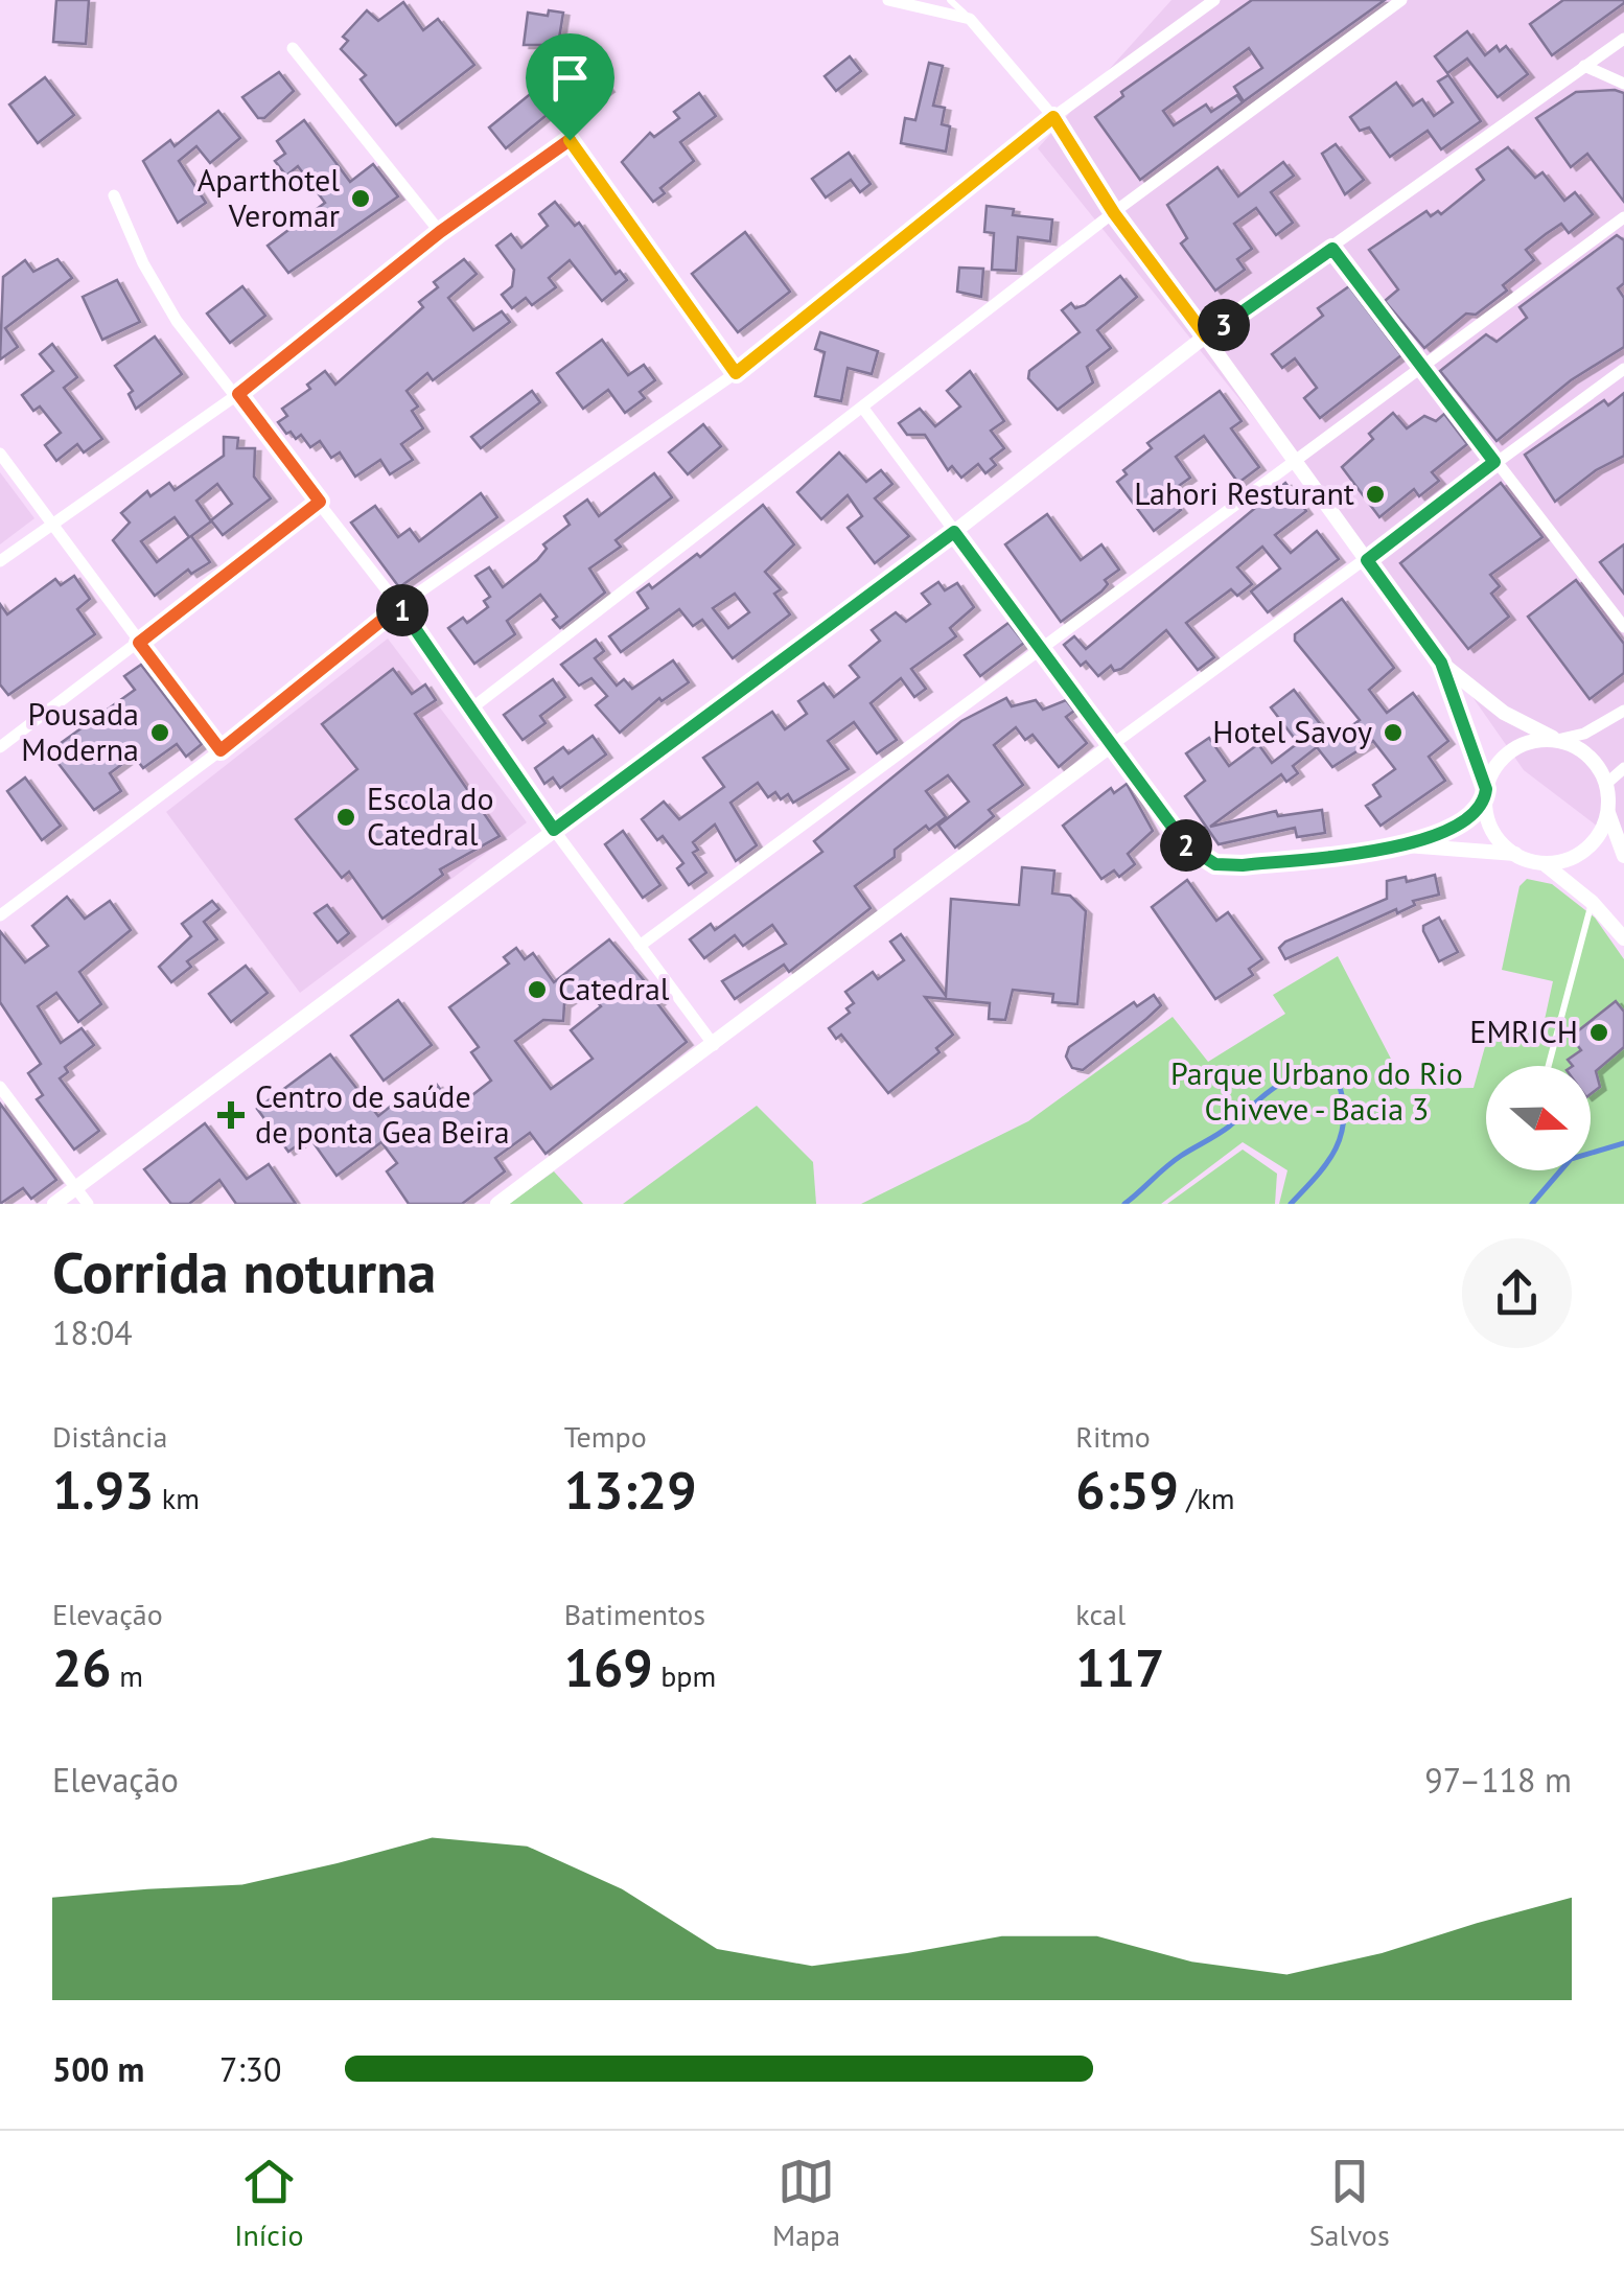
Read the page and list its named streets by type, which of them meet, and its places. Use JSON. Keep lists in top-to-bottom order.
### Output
{
  "parks": ["Parque Urbano do Rio Chiveve - Bacia 3"],
  "places": {
    "other": [
      "Aparthotel Veromar",
      "Lahori Resturant",
      "Pousada Moderna",
      "Hotel Savoy",
      "Escola do Catedral",
      "Catedral",
      "EMRICH"
    ],
    "health": ["Centro de saúde de ponta Gea Beira"]
  },
  "north": "right",
  "page": {
    "pins": ["3", "1", "2"],
    "heading": ["Corrida noturna", "18:04"],
    "stats": [
      ["Distância", "1.93 km"],
      ["Tempo", "13:29"],
      ["Ritmo", "6:59 /km"],
      ["Elevação", "26 m"],
      ["Batimentos", "169 bpm"],
      ["kcal", "117"]
    ],
    "chart": ["Elevação", "97–118 m"],
    "list": [
      {
        "name": "500 m",
        "note": "7:30"
      }
    ],
    "tabs": ["Início", "Mapa", "Salvos"]
  }
}
